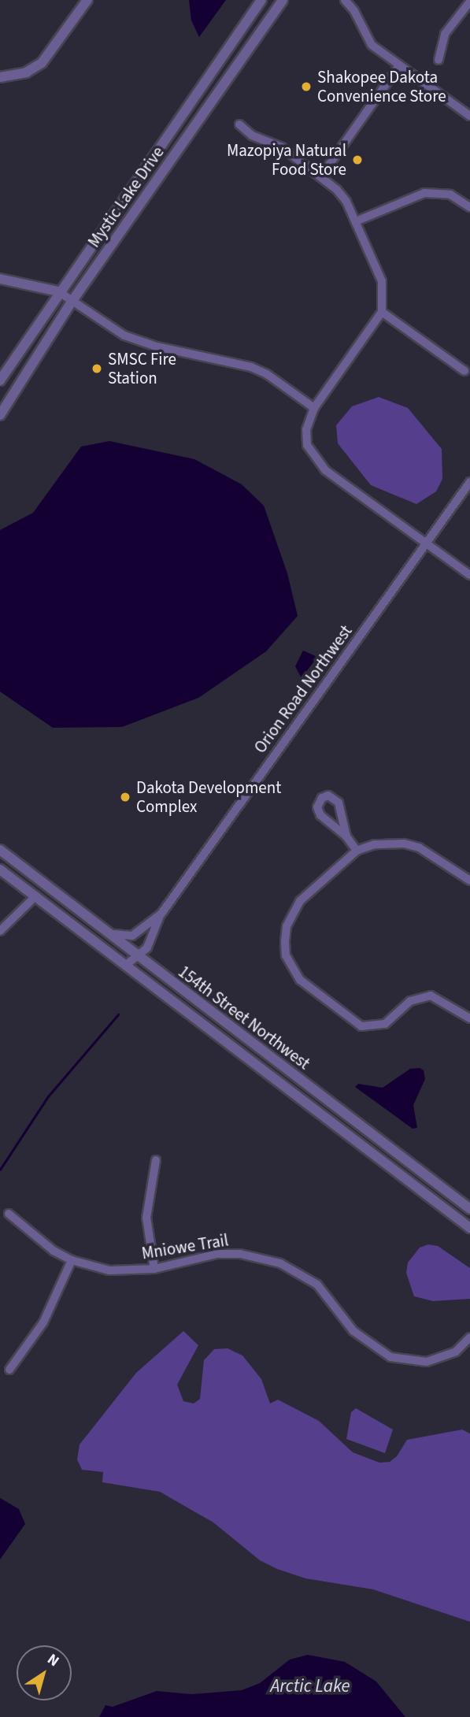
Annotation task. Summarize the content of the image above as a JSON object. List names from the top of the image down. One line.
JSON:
{"streets":{"street":["Mystic Lake Drive","Orion Road Northwest","154th Street Northwest","Mniowe Trail"]},"crossings":[["Orion Road Northwest","154th Street Northwest"]],"water":["Arctic Lake"],"places":["Shakopee Dakota Convenience Store","Mazopiya Natural Food Store","SMSC Fire Station","Dakota Development Complex"],"north":"top right"}
